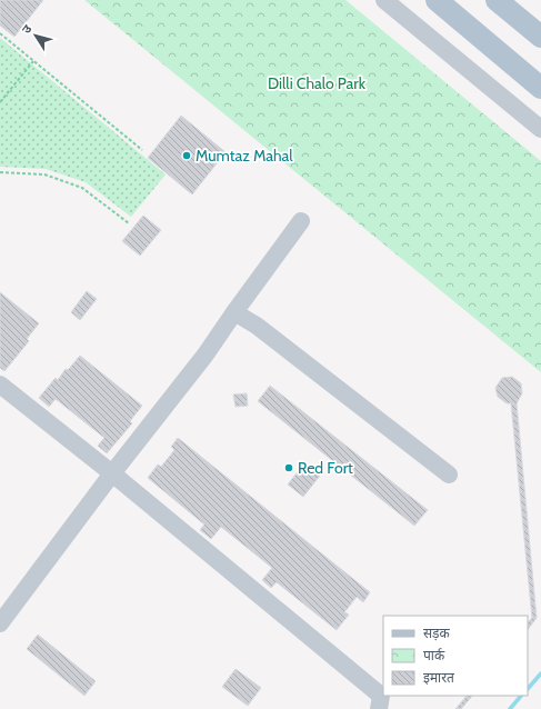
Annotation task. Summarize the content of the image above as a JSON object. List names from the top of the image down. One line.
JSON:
{"parks":["Dilli Chalo Park"],"places":["Mumtaz Mahal","Red Fort"],"legend":["सड़क","पार्क","इमारत"],"north":"top left"}
